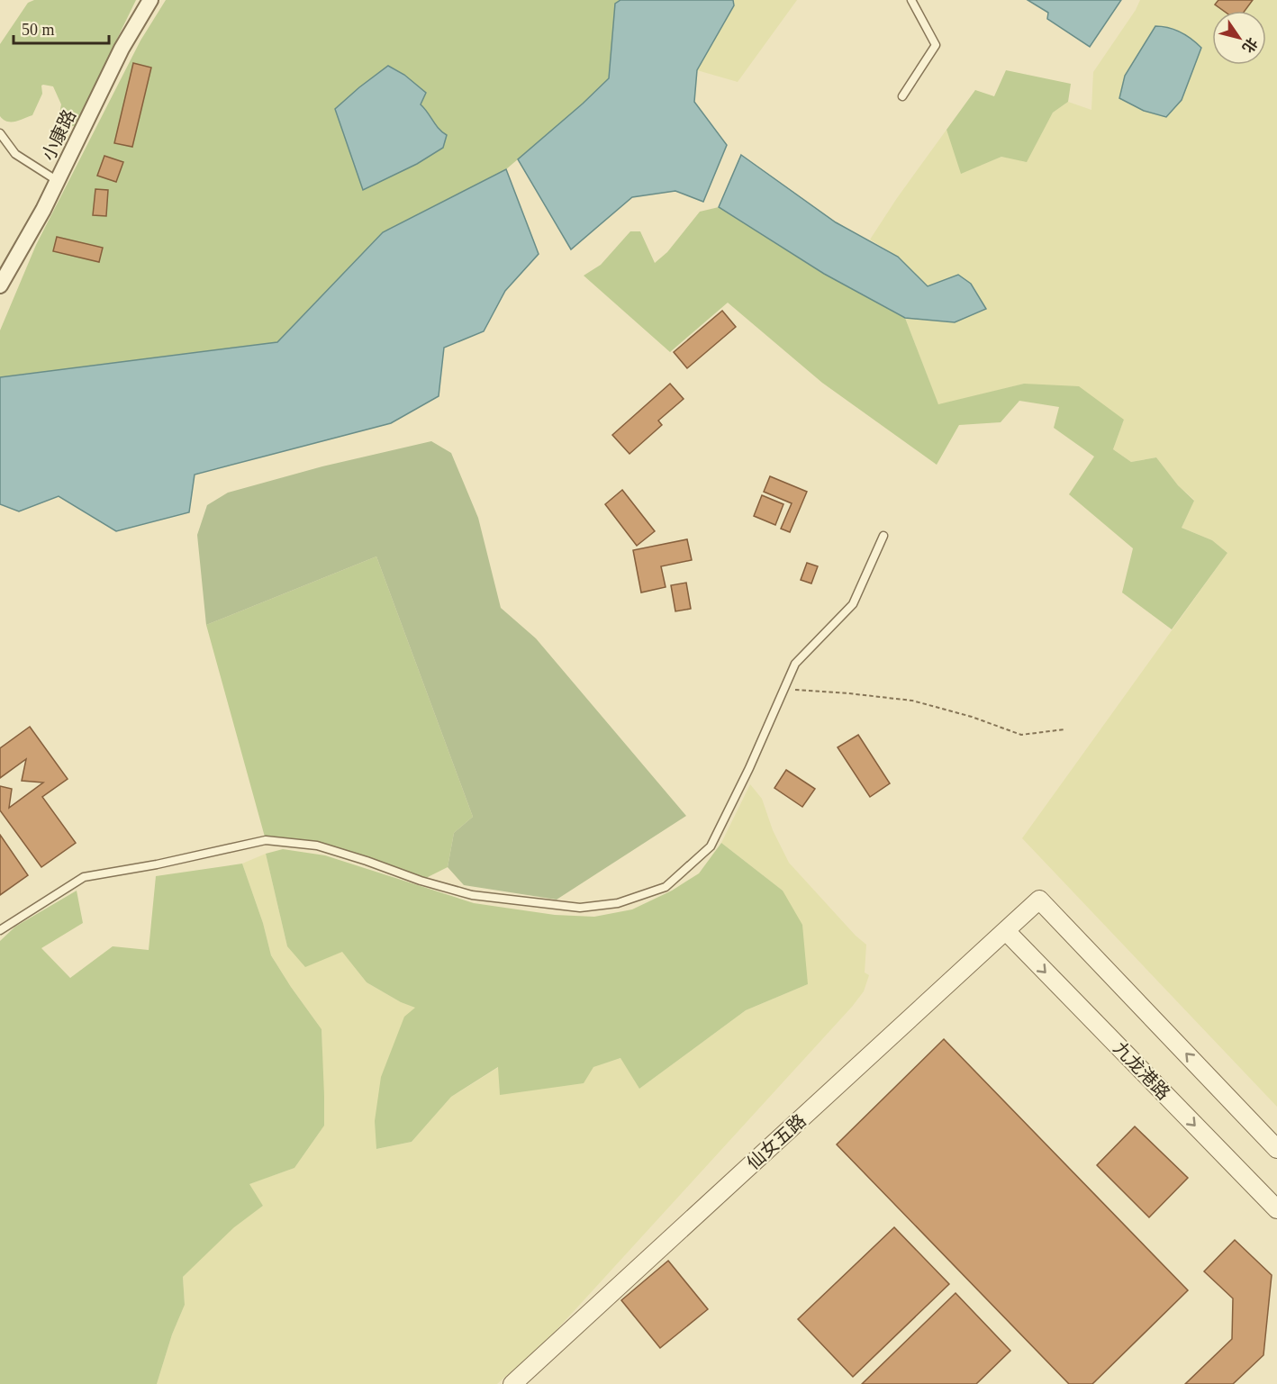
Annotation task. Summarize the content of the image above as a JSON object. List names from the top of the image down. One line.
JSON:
{"streets":{"street":["小康路","九龙港路","仙女五路"]},"crossings":[["九龙港路","仙女五路"]],"one_way":["九龙港路"],"scale_bar":"50 m","north":"bottom right"}
